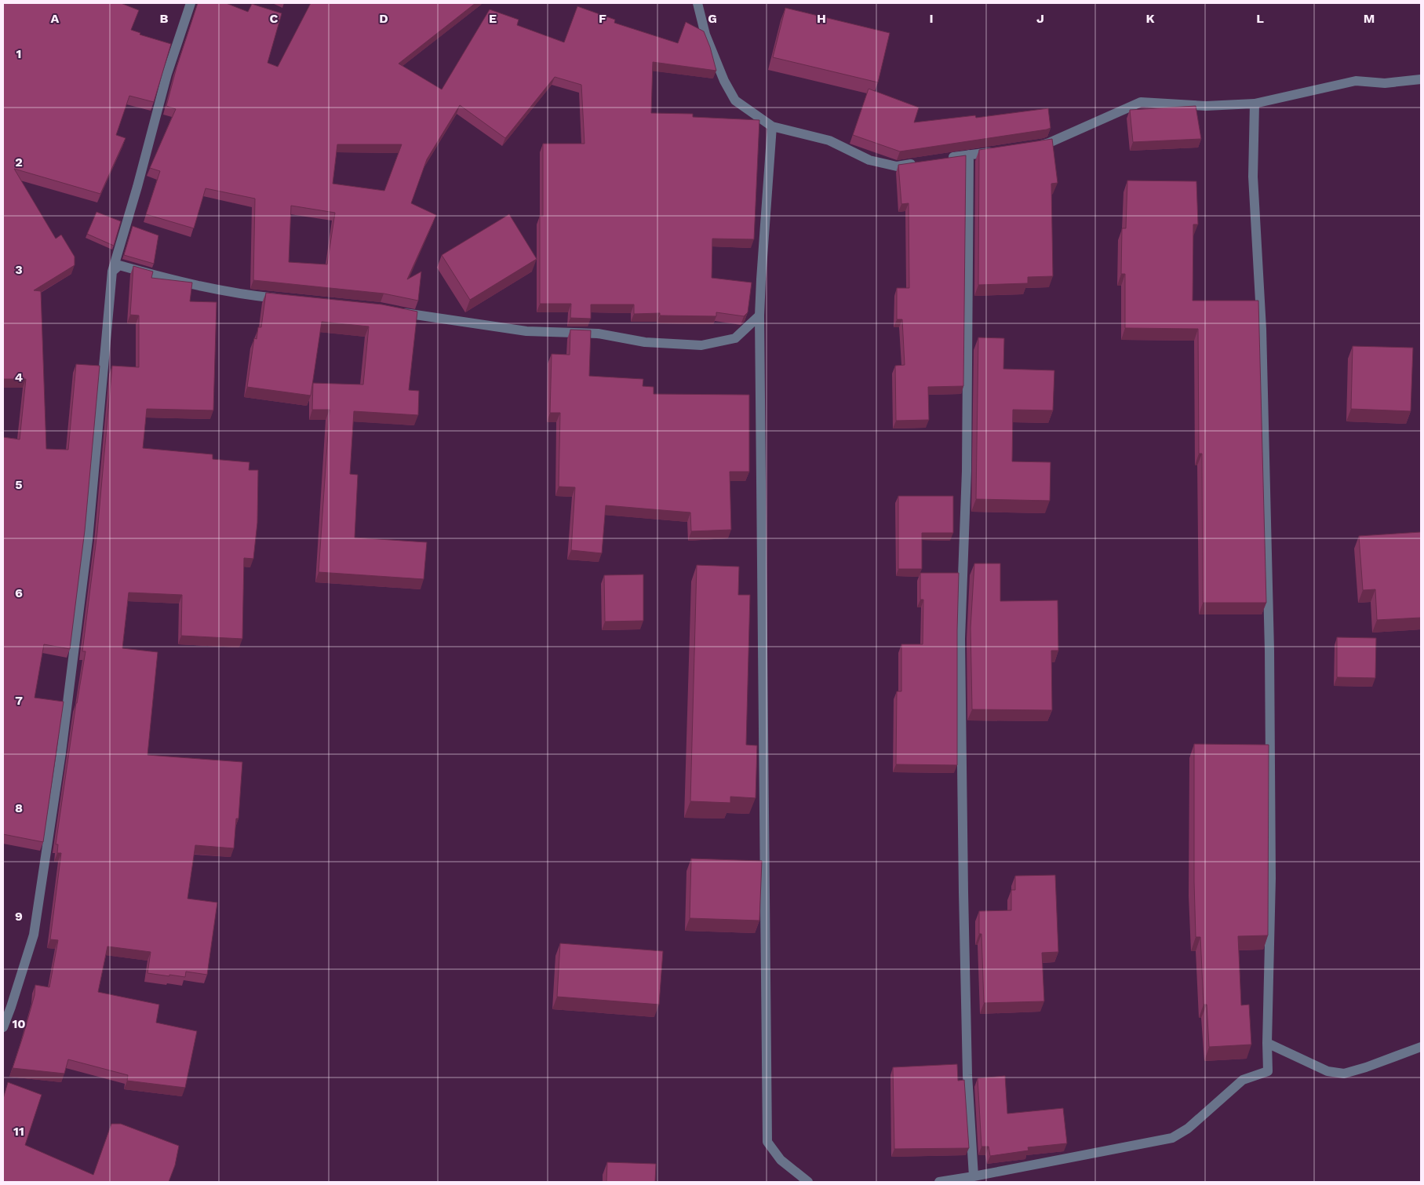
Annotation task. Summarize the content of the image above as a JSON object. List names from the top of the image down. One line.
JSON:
{"grid":{"columns":["A","B","C","D","E","F","G","H","I","J","K","L","M"],"rows":["1","2","3","4","5","6","7","8","9","10","11"]}}
